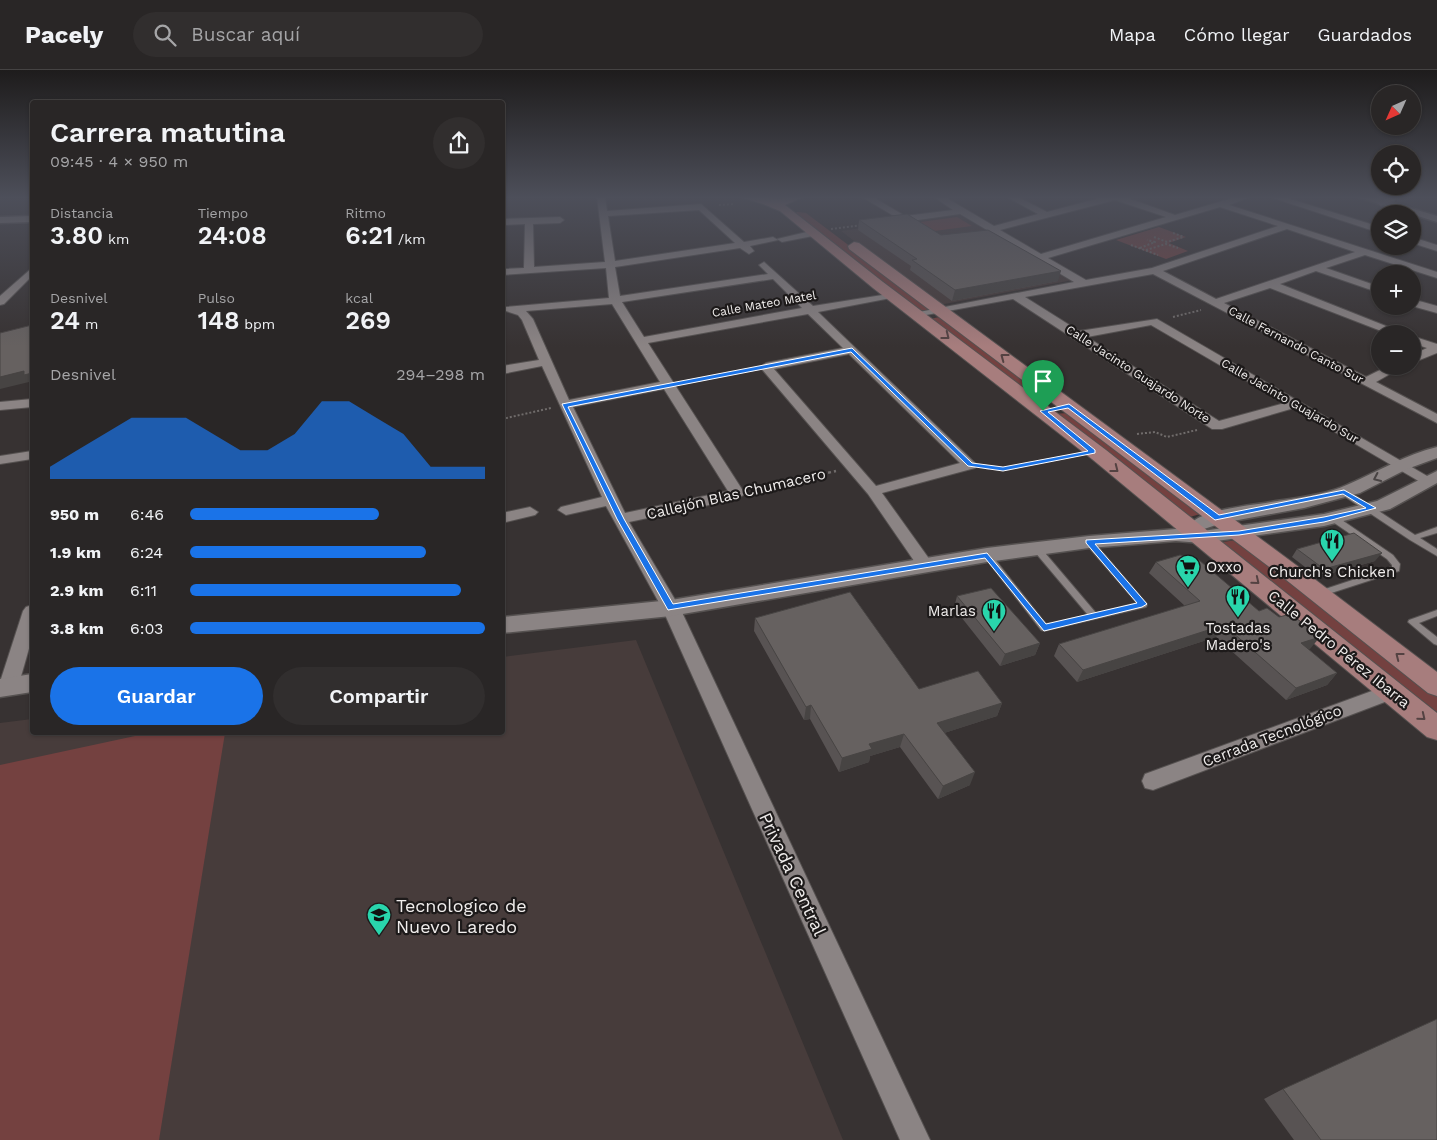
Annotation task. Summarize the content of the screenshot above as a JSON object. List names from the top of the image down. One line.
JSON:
{"streets":{"main road":["Calle Pedro Pérez Ibarra"],"street":["Calle Mateo Matel","Calle Fernando Canto Sur","Calle Jacinto Guajardo Norte","Calle Jacinto Guajardo Sur","Callejón Blas Chumacero","Cerrada Tecnológico","Privada Central"]},"crossings":[["Calle Mateo Matel","Calle Pedro Pérez Ibarra"],["Calle Jacinto Guajardo Norte","Calle Jacinto Guajardo Sur"],["Callejón Blas Chumacero","Privada Central"],["Calle Pedro Pérez Ibarra","Cerrada Tecnológico"]],"places":{"restaurant":["Church's Chicken","Tostadas Madero's","Marlas"],"supermarket":["Oxxo"],"school or university":["Tecnologico de Nuevo Laredo"]},"north":"bottom left","page":{"header":"Pacely","search":"Buscar aquí","nav":["Mapa","Cómo llegar","Guardados"],"map_buttons":["+","−"],"heading":["Carrera matutina","09:45 · 4 × 950 m"],"stats":[["Distancia","3.80 km"],["Tiempo","24:08"],["Ritmo","6:21 /km"],["Desnivel","24 m"],["Pulso","148 bpm"],["kcal","269"]],"chart":["Desnivel","294–298 m"],"list":[{"name":"950 m","note":"6:46"},{"name":"1.9 km","note":"6:24"},{"name":"2.9 km","note":"6:11"},{"name":"3.8 km","note":"6:03"}],"buttons":["Guardar","Compartir"]}}
